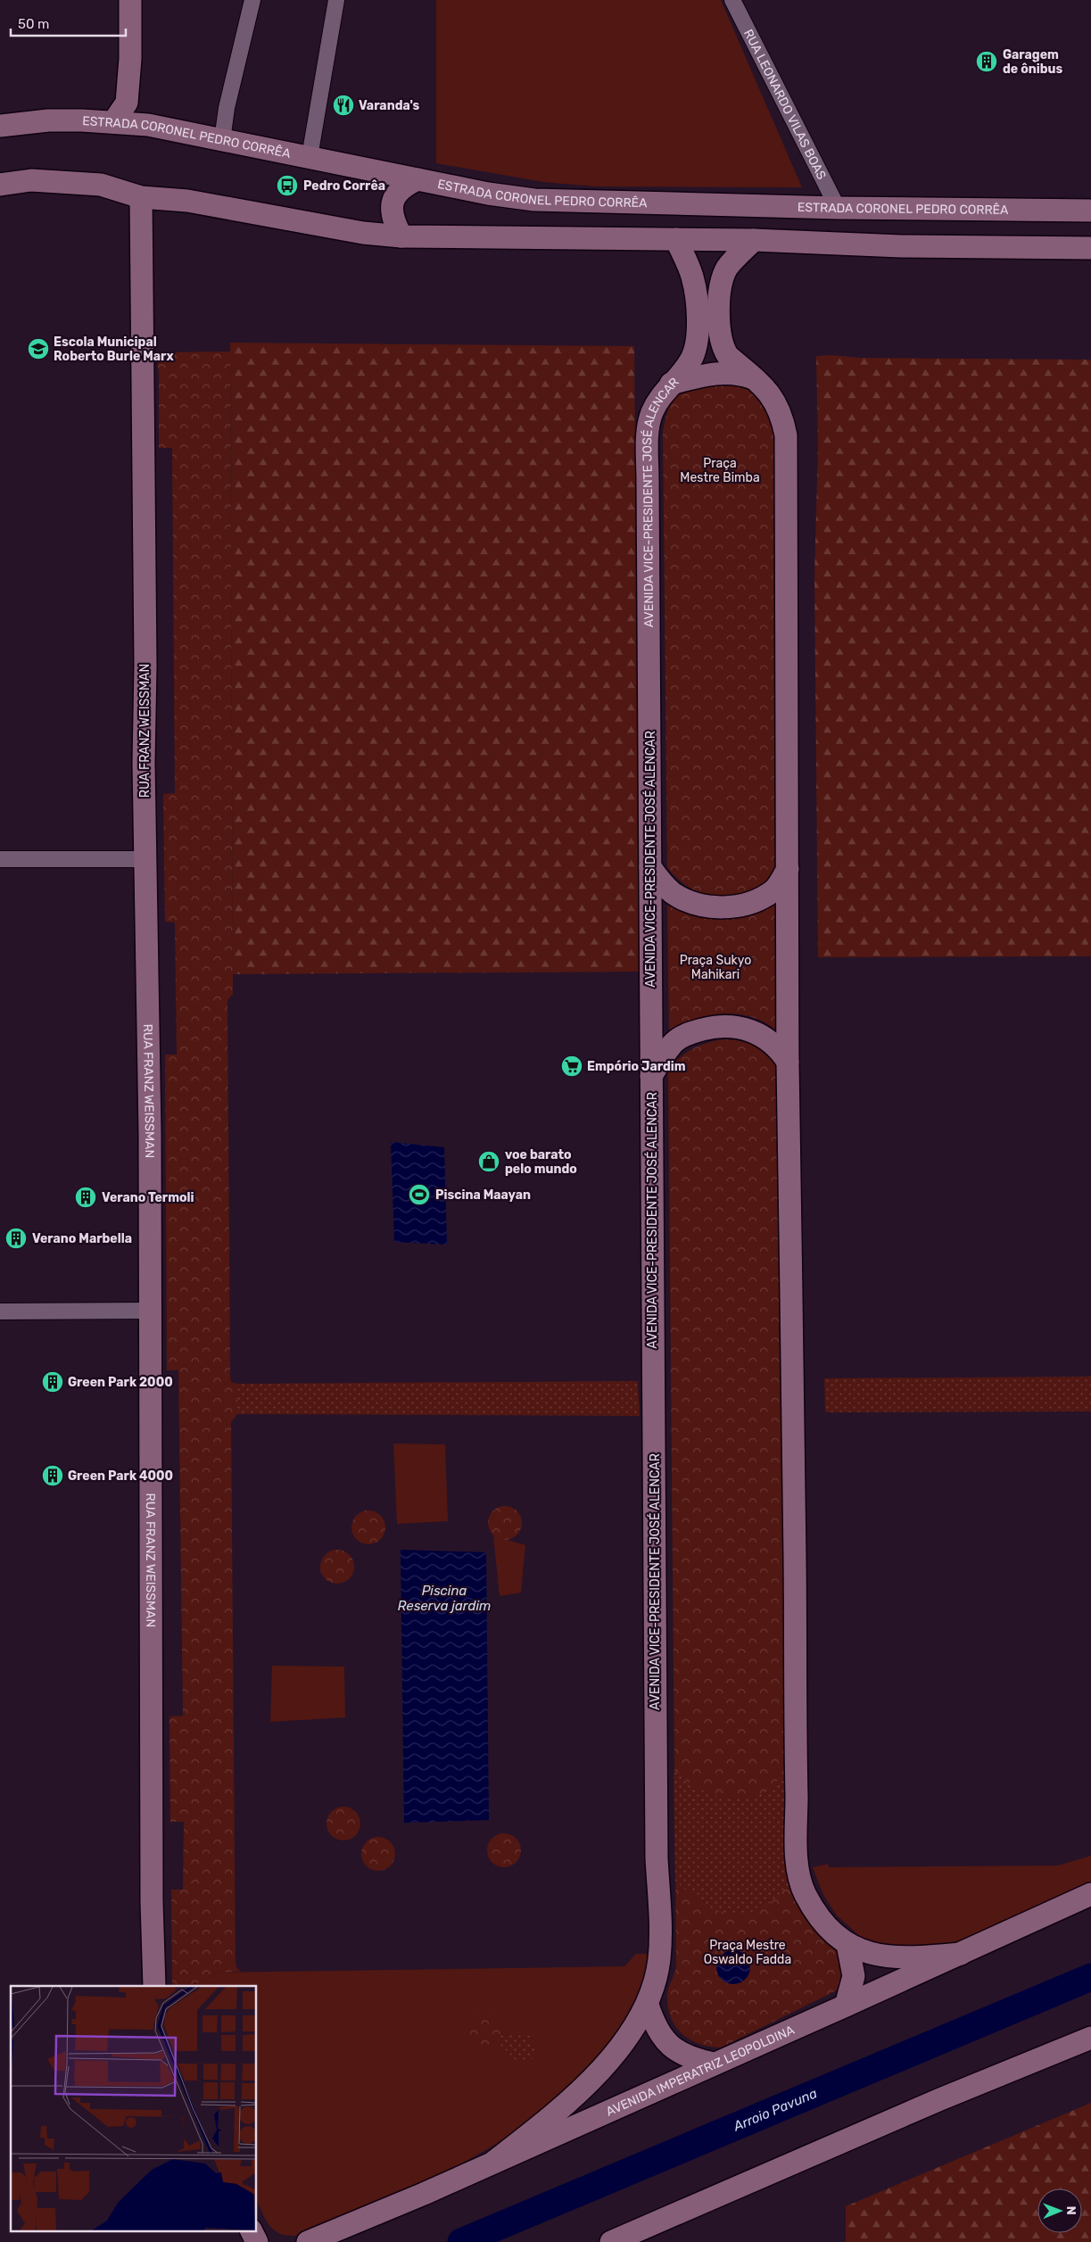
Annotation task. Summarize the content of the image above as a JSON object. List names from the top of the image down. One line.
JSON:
{"streets":{"street":["RUA LEONARDO VILAS BOAS","ESTRADA CORONEL PEDRO CORRÊA","AVENIDA VICE-PRESIDENTE JOSÉ ALENCAR","RUA FRANZ WEISSMAN","AVENIDA IMPERATRIZ LEOPOLDINA"]},"crossings":[["RUA LEONARDO VILAS BOAS","ESTRADA CORONEL PEDRO CORRÊA"],["AVENIDA VICE-PRESIDENTE JOSÉ ALENCAR","AVENIDA IMPERATRIZ LEOPOLDINA"]],"water":["Piscina Reserva jardim","Arroio Pavuna"],"parks":["Praça Mestre Bimba","Praça Sukyo Mahikari","Praça Mestre Oswaldo Fadda"],"places":{"building":["Garagem de ônibus","Verano Termoli","Verano Marbella","Green Park 2000","Green Park 4000"],"restaurant":["Varanda's"],"bus stop":["Pedro Corrêa"],"school or university":["Escola Municipal Roberto Burle Marx"],"supermarket":["Empório Jardim"],"shop":["voe barato pelo mundo"],"sports":["Piscina Maayan"]},"scale_bar":"50 m","north":"right"}
